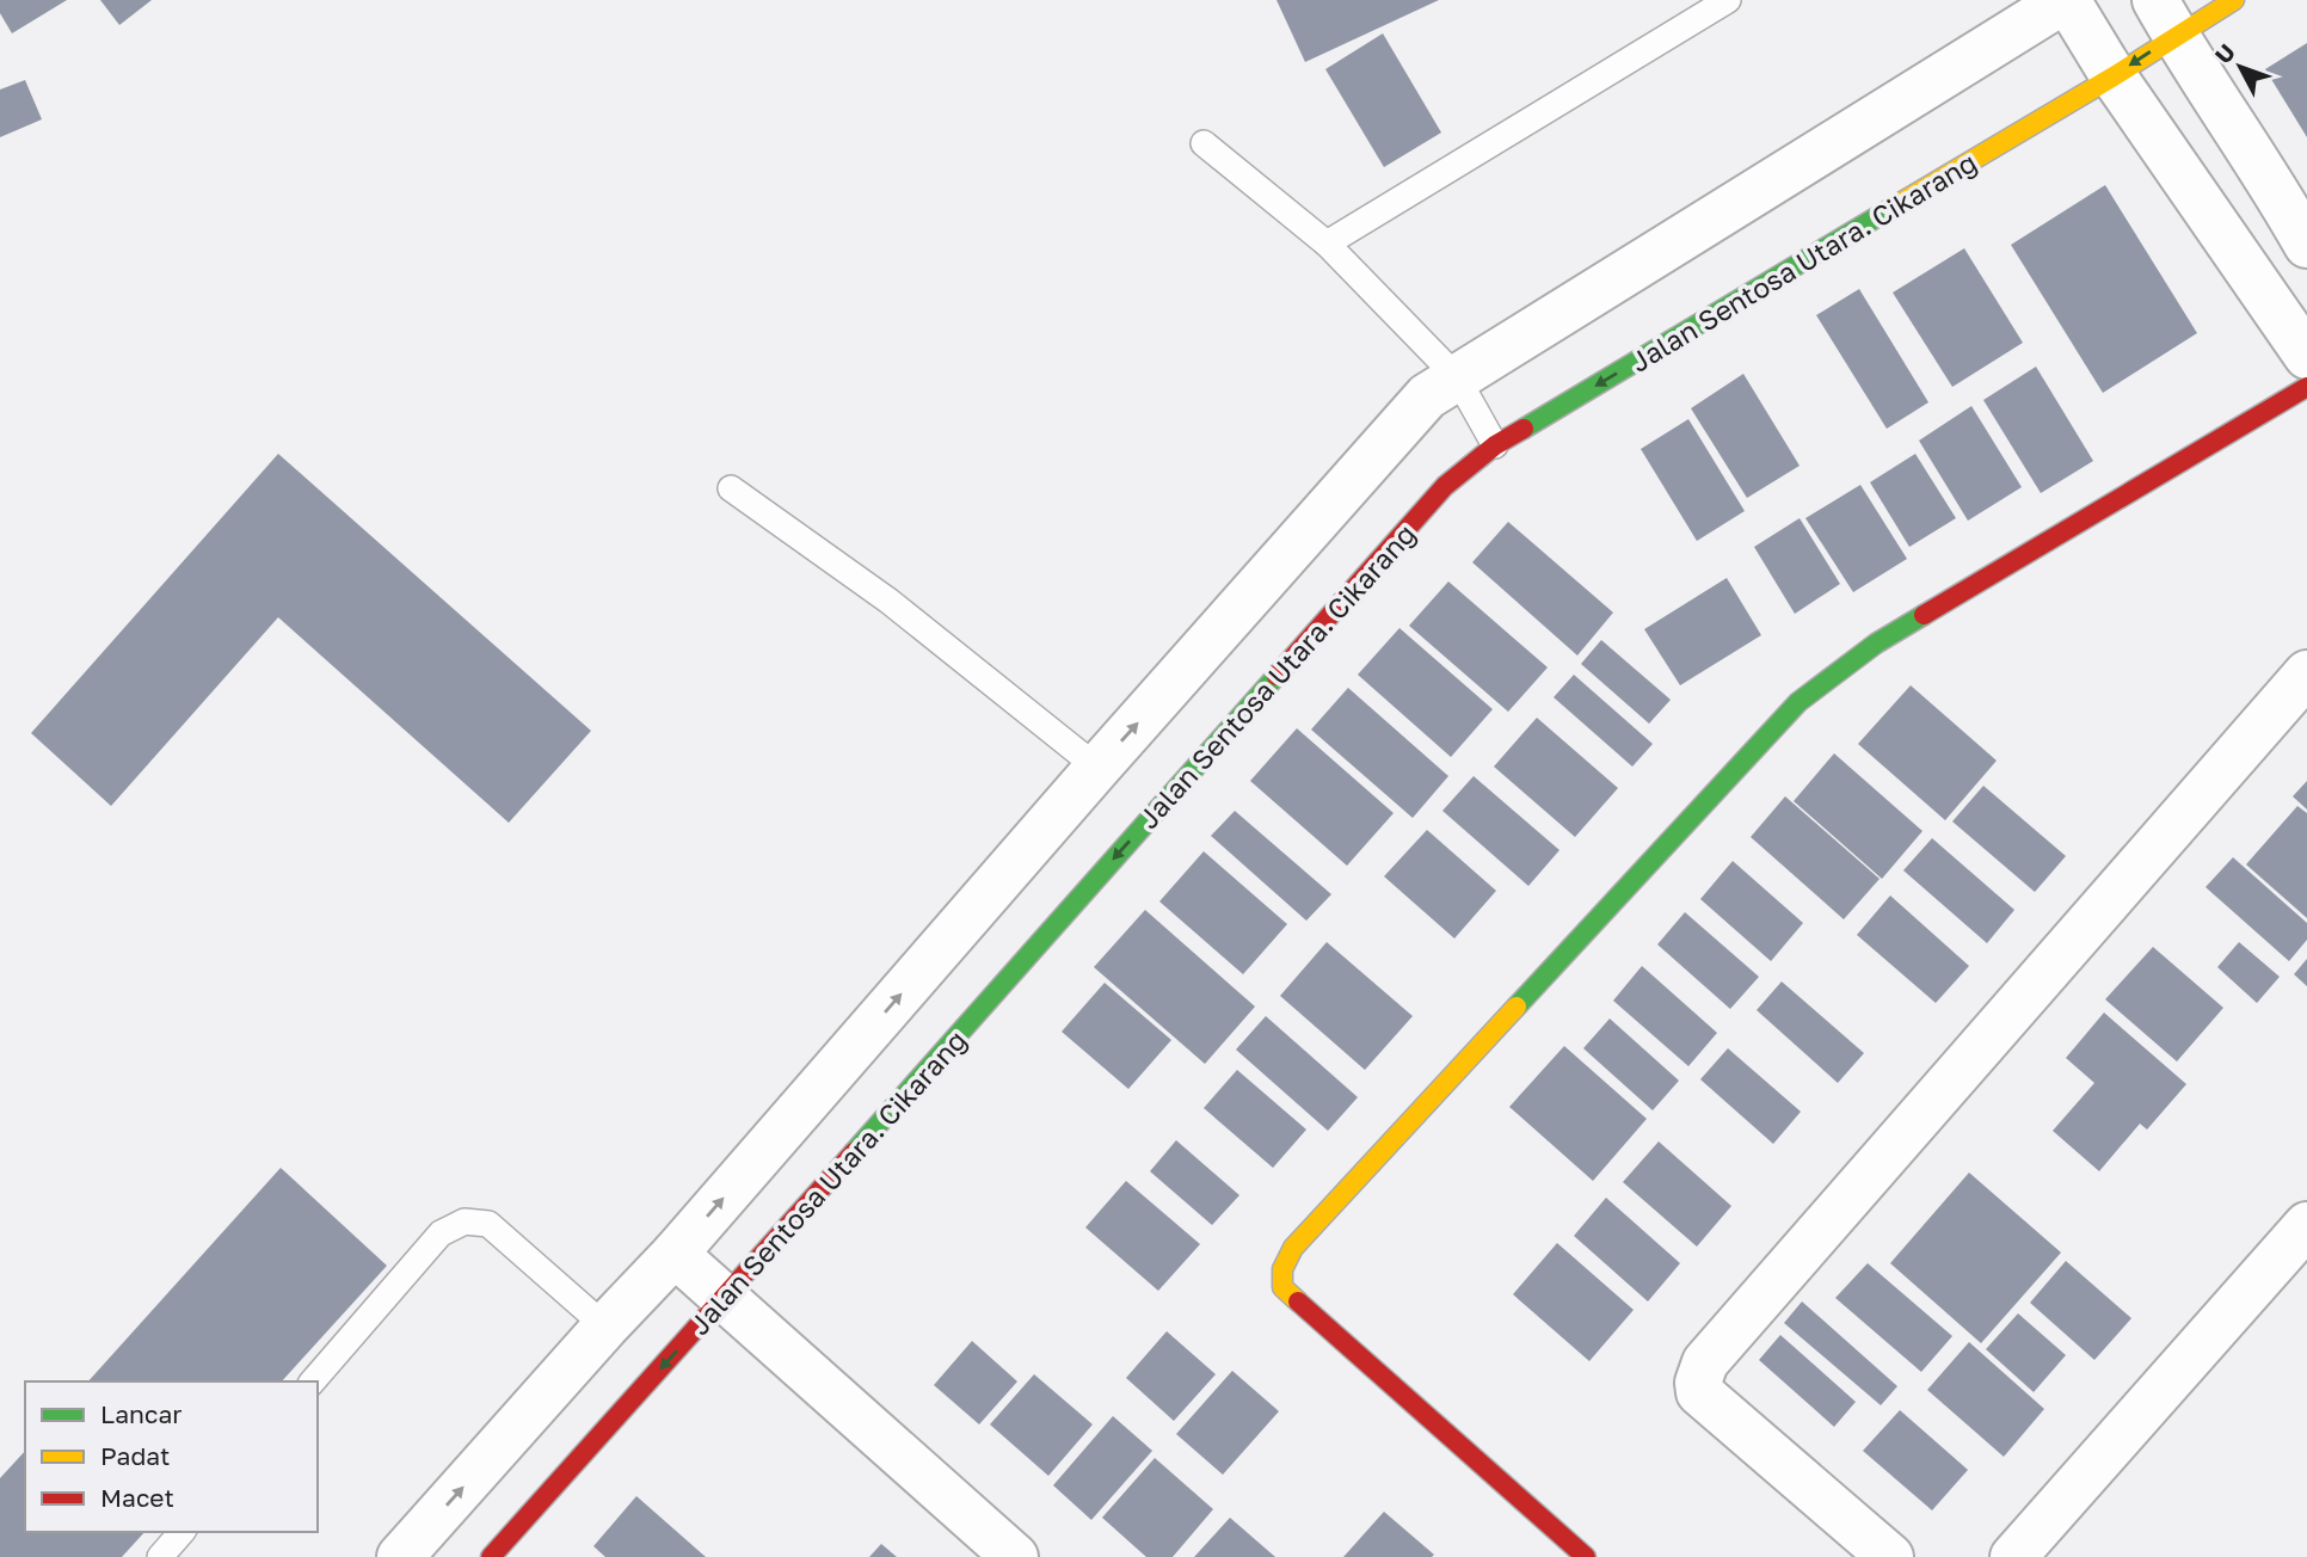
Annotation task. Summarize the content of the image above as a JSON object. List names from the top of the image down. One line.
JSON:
{"streets":{"street":["Jalan Sentosa Utara. Cikarang"]},"legend":["Lancar","Padat","Macet"],"north":"top left"}
